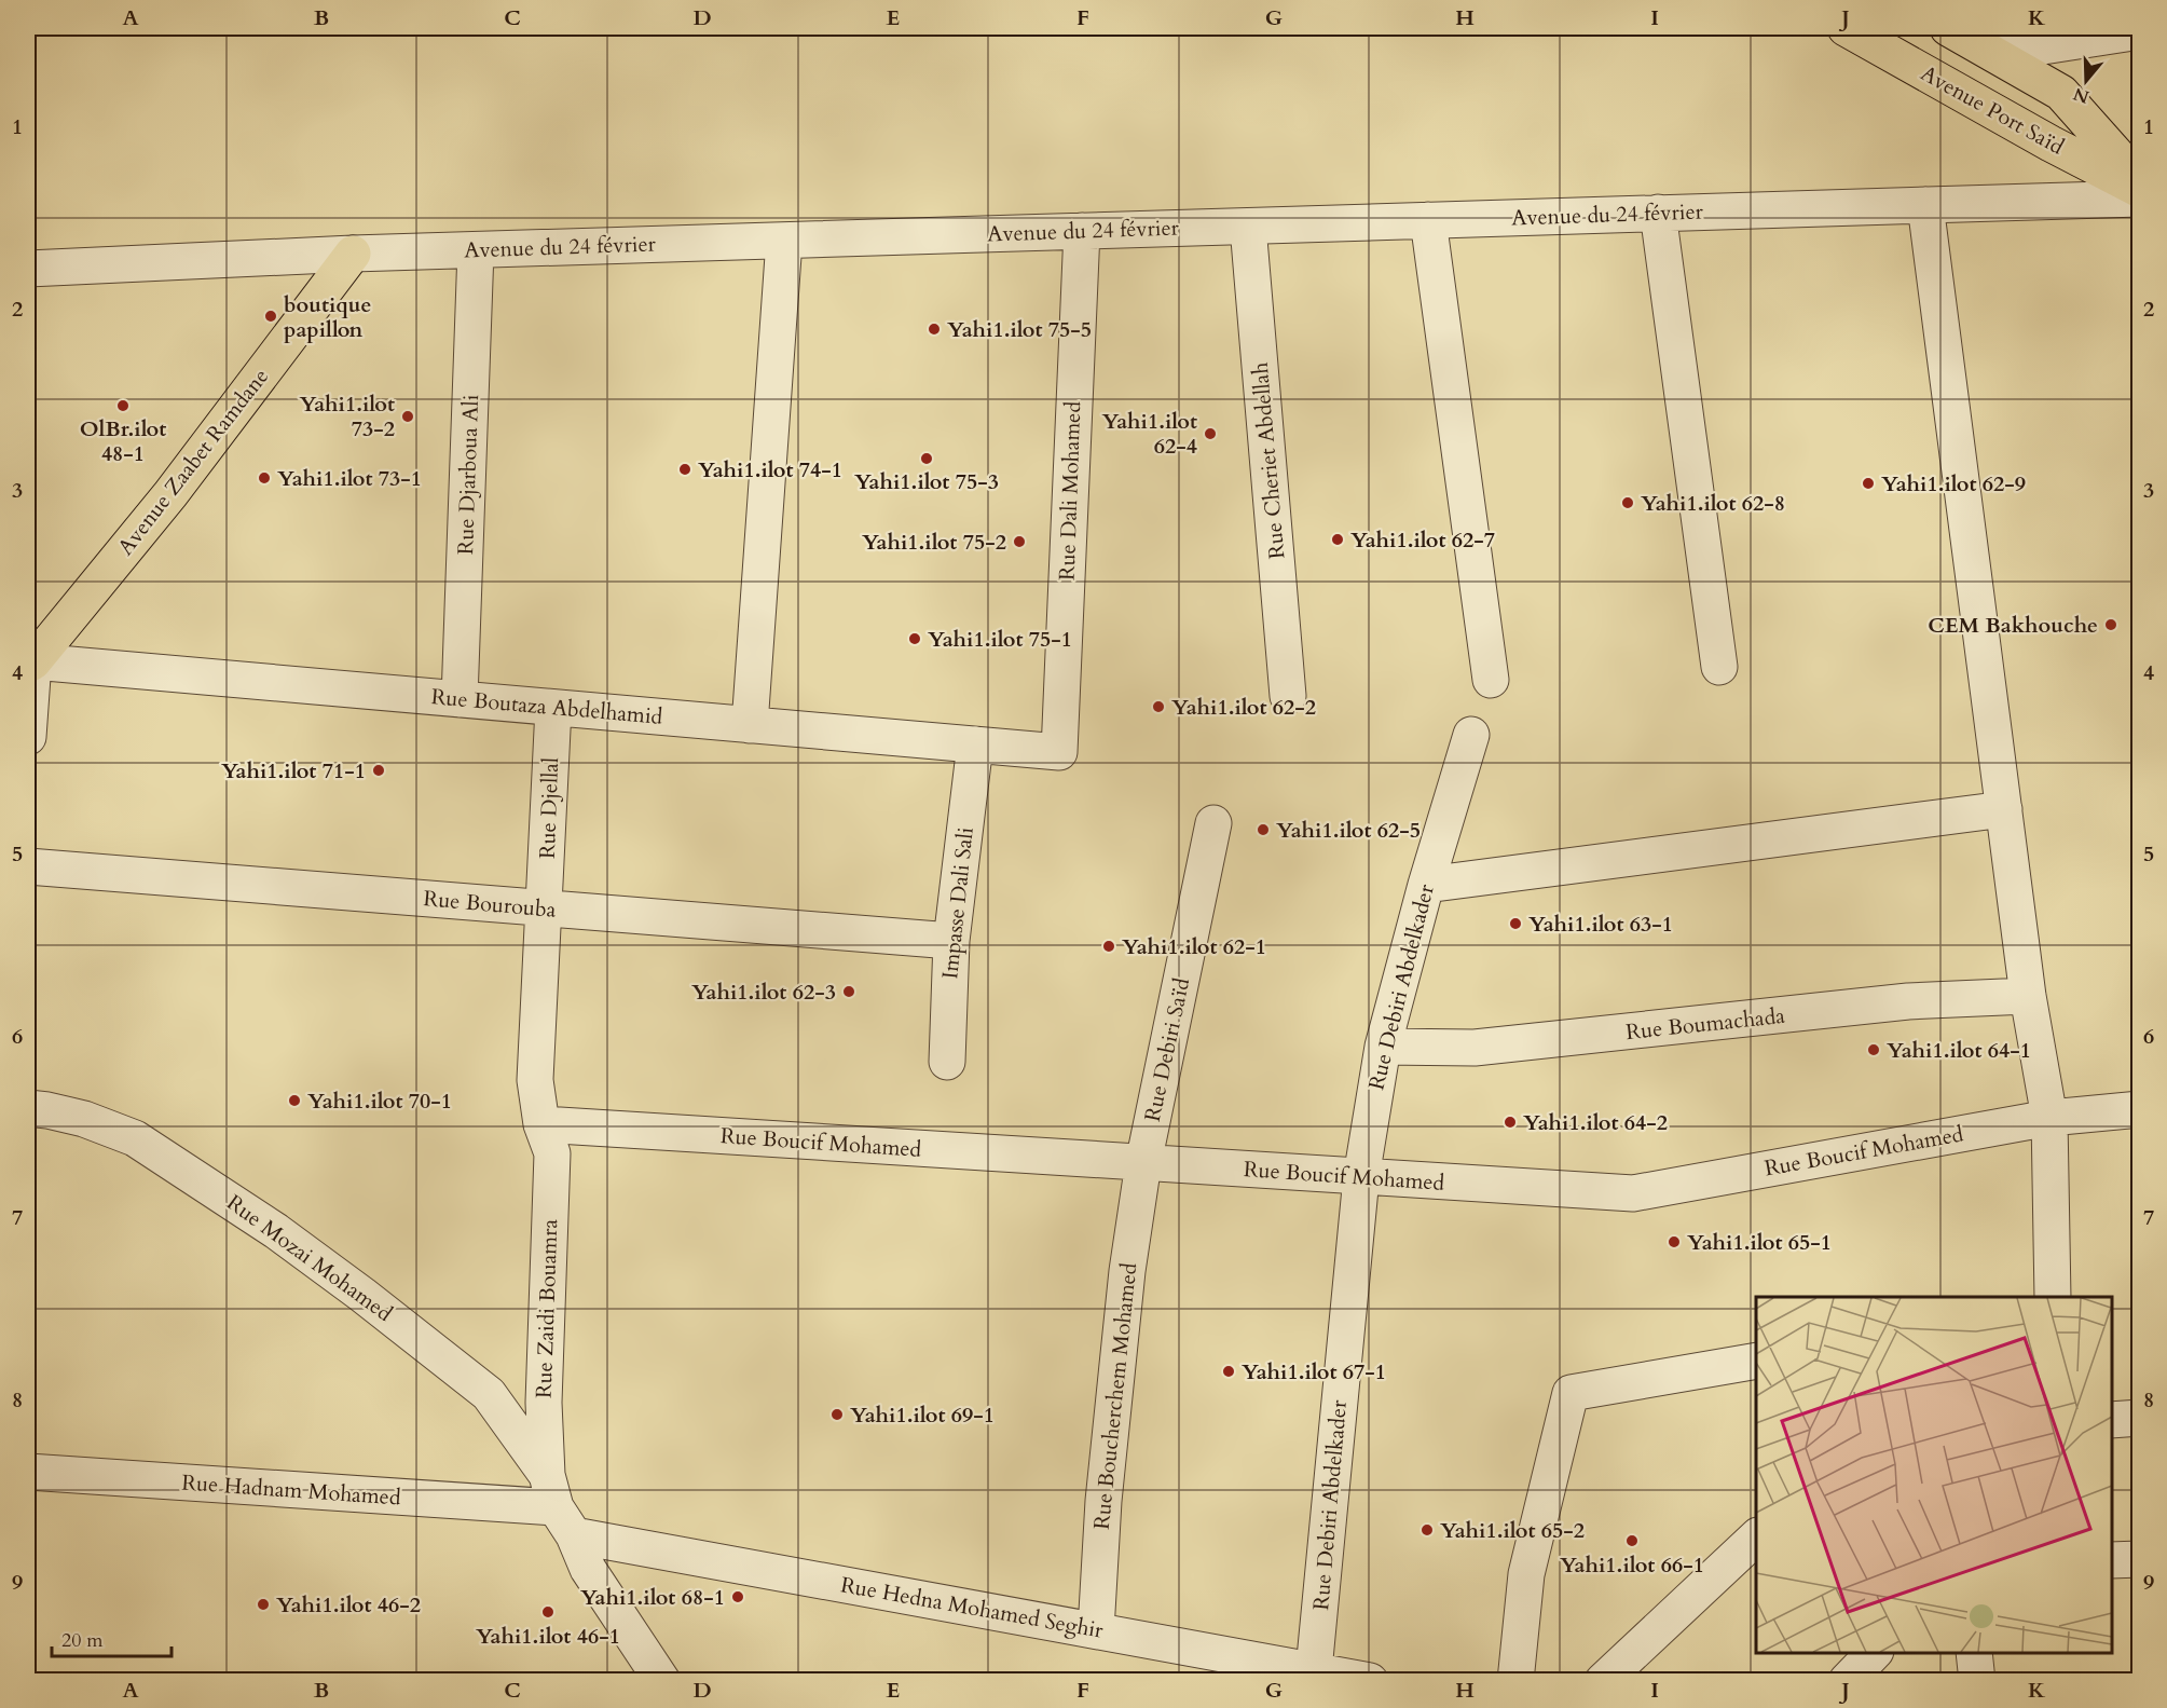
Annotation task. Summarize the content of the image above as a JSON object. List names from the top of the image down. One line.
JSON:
{"streets":{"main road":["Avenue Port Saïd","Avenue Zaabet Ramdane"],"street":["Avenue du 24 février","Rue Cheriet Abdellah","Rue Djarboua Ali","Rue Dali Mohamed","Rue Boutaza Abdelhamid","Rue Djellal","Impasse Dali Sali","Rue Bourouba","Rue Debiri Abdelkader","Rue Boumachada","Rue Debiri Saïd","Rue Boucif Mohamed","Rue Mozai Mohamed","Rue Zaidi Bouamra","Rue Boucherchem Mohamed","Rue Hadnam Mohamed","Rue Hedna Mohamed Seghir"]},"crossings":[["Avenue du 24 février","Rue Cheriet Abdellah"],["Avenue du 24 février","Avenue Zaabet Ramdane"],["Avenue du 24 février","Rue Djarboua Ali"],["Avenue du 24 février","Rue Dali Mohamed"],["Avenue Zaabet Ramdane","Rue Boutaza Abdelhamid"],["Rue Djarboua Ali","Rue Boutaza Abdelhamid"],["Rue Dali Mohamed","Rue Boutaza Abdelhamid"],["Rue Boutaza Abdelhamid","Rue Djellal"],["Rue Boutaza Abdelhamid","Impasse Dali Sali"],["Rue Djellal","Rue Bourouba"],["Rue Djellal","Rue Zaidi Bouamra"],["Impasse Dali Sali","Rue Bourouba"],["Rue Bourouba","Rue Zaidi Bouamra"],["Rue Debiri Abdelkader","Rue Boumachada"],["Rue Debiri Abdelkader","Rue Boucif Mohamed"],["Rue Debiri Abdelkader","Rue Hedna Mohamed Seghir"],["Rue Debiri Saïd","Rue Boucif Mohamed"],["Rue Debiri Saïd","Rue Boucherchem Mohamed"],["Rue Boucif Mohamed","Rue Zaidi Bouamra"],["Rue Boucif Mohamed","Rue Boucherchem Mohamed"],["Rue Mozai Mohamed","Rue Zaidi Bouamra"],["Rue Mozai Mohamed","Rue Hadnam Mohamed"],["Rue Mozai Mohamed","Rue Hedna Mohamed Seghir"],["Rue Zaidi Bouamra","Rue Hadnam Mohamed"],["Rue Zaidi Bouamra","Rue Hedna Mohamed Seghir"],["Rue Boucherchem Mohamed","Rue Hedna Mohamed Seghir"],["Rue Hadnam Mohamed","Rue Hedna Mohamed Seghir"]],"places":["boutique papillon","Yahi1.ilot 75-5","OlBr.ilot 48-1","Yahi1.ilot 73-2","Yahi1.ilot 62-4","Yahi1.ilot 75-3","Yahi1.ilot 74-1","Yahi1.ilot 73-1","Yahi1.ilot 62-9","Yahi1.ilot 62-8","Yahi1.ilot 62-7","Yahi1.ilot 75-2","CEM Bakhouche","Yahi1.ilot 75-1","Yahi1.ilot 62-2","Yahi1.ilot 71-1","Yahi1.ilot 62-5","Yahi1.ilot 63-1","Yahi1.ilot 62-1","Yahi1.ilot 62-3","Yahi1.ilot 64-1","Yahi1.ilot 70-1","Yahi1.ilot 64-2","Yahi1.ilot 65-1","Yahi1.ilot 67-1","Yahi1.ilot 69-1","Yahi1.ilot 65-2","Yahi1.ilot 66-1","Yahi1.ilot 68-1","Yahi1.ilot 46-2","Yahi1.ilot 46-1"],"scale_bar":"20 m","north":"bottom","grid":{"columns":["A","B","C","D","E","F","G","H","I","J","K"],"rows":["1","2","3","4","5","6","7","8","9"]}}
